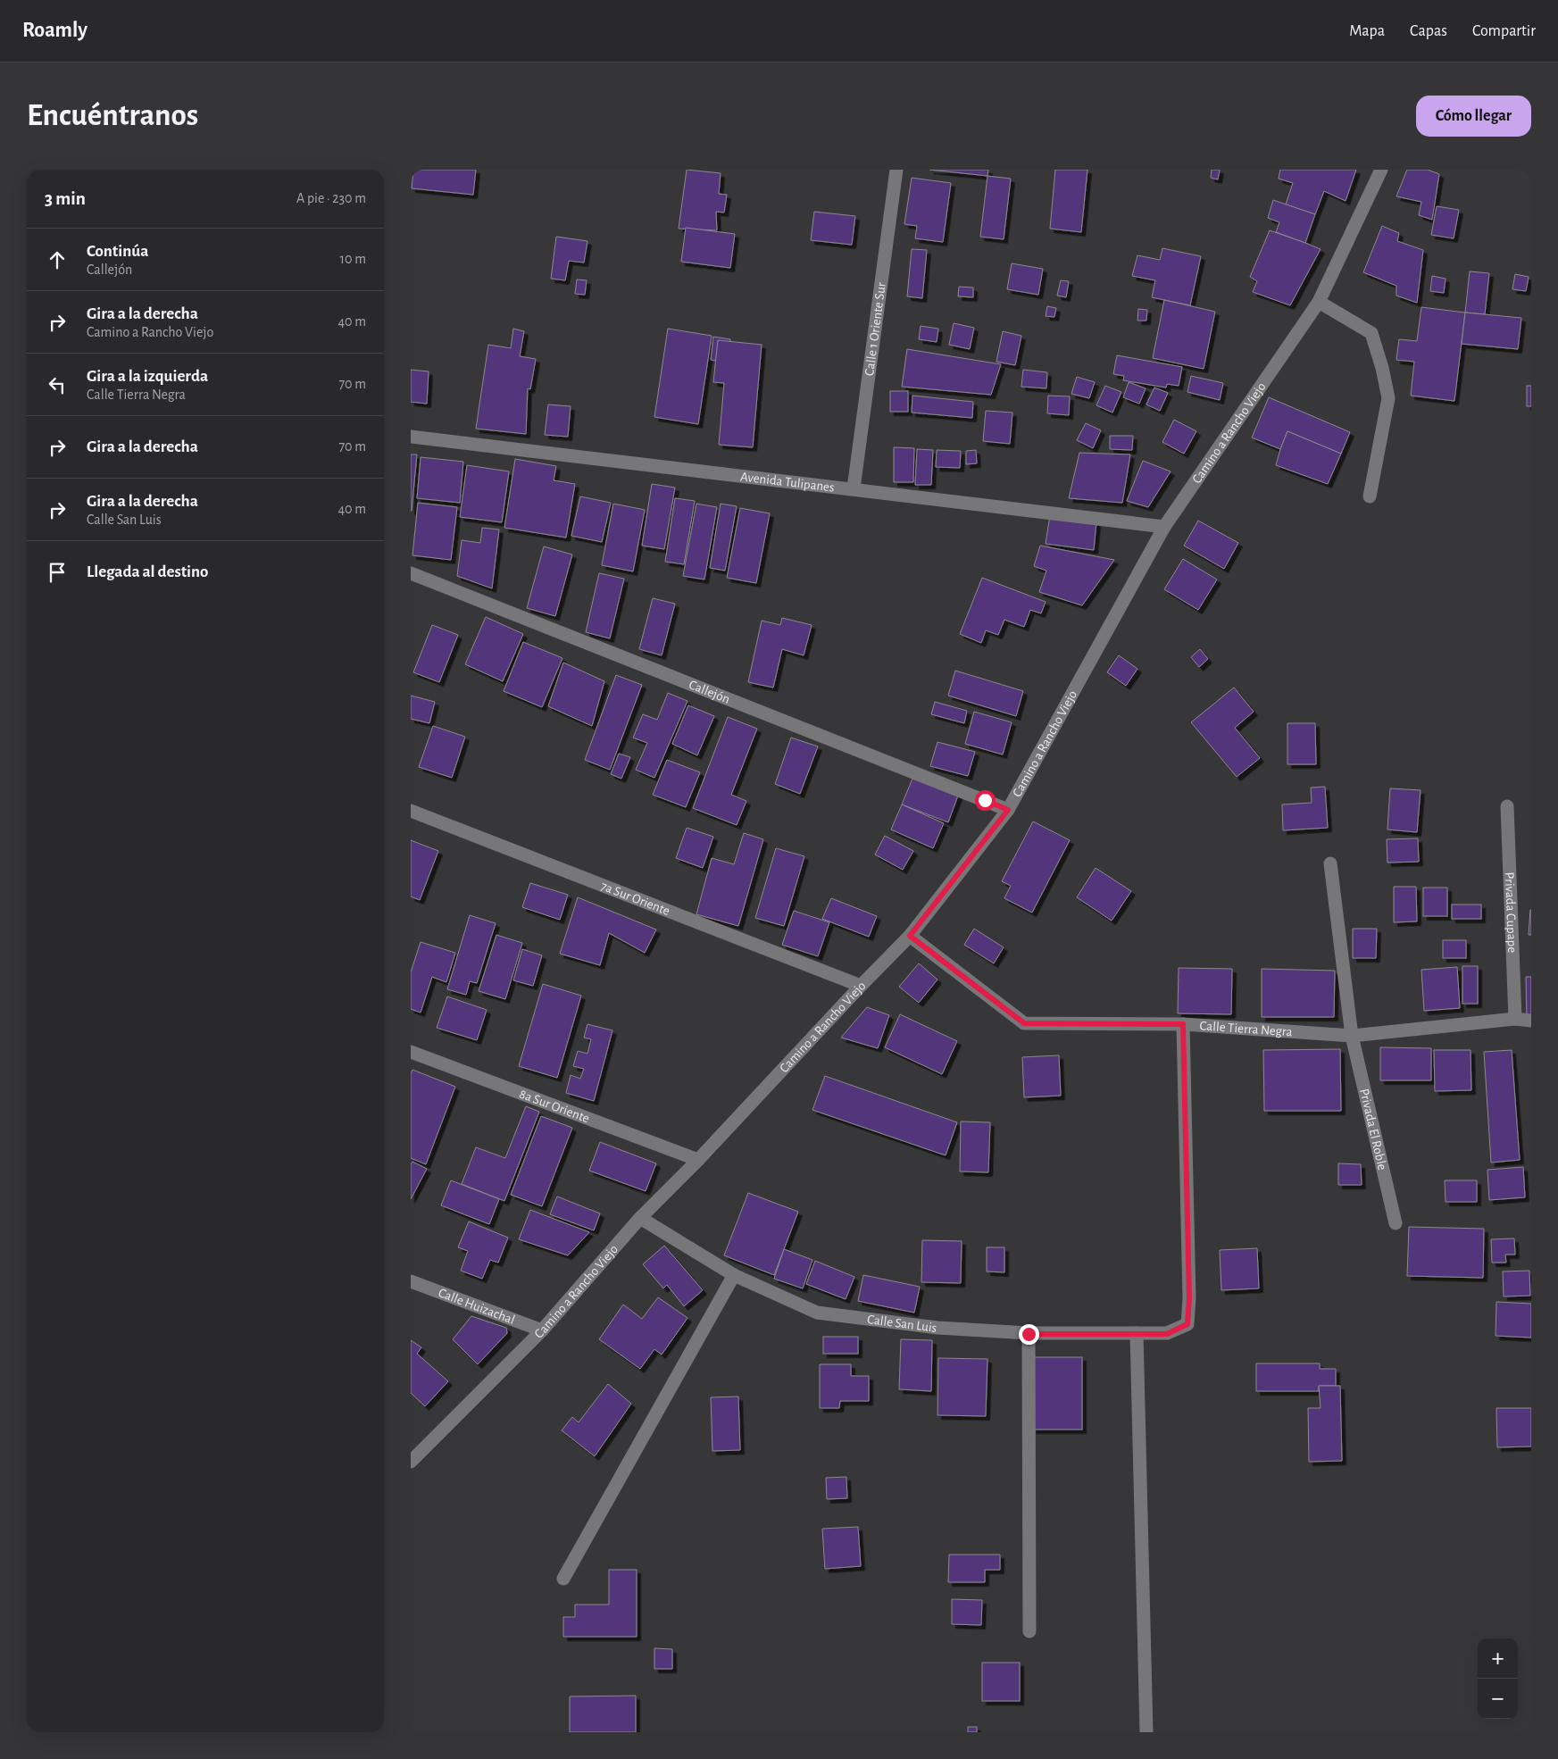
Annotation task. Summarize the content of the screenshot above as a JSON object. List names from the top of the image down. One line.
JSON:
{"streets":{"street":["Calle 1 Oriente Sur","Camino a Rancho Viejo","Avenida Tulipanes","Callejón","7a Sur Oriente","Privada Cupape","Calle Tierra Negra","8a Sur Oriente","Privada El Roble","Calle Huizachal","Calle San Luis"]},"crossings":[["Calle 1 Oriente Sur","Avenida Tulipanes"],["Camino a Rancho Viejo","Avenida Tulipanes"],["Camino a Rancho Viejo","Callejón"],["Camino a Rancho Viejo","7a Sur Oriente"],["Camino a Rancho Viejo","Calle Tierra Negra"],["Camino a Rancho Viejo","8a Sur Oriente"],["Camino a Rancho Viejo","Calle Huizachal"],["Camino a Rancho Viejo","Calle San Luis"],["Privada Cupape","Calle Tierra Negra"],["Calle Tierra Negra","Privada El Roble"],["Calle Tierra Negra","Calle San Luis"]],"page":{"header":"Roamly","nav":["Mapa","Capas","Compartir"],"buttons":"Cómo llegar","title":"Encuéntranos","heading":["3 min","A pie · 230 m"],"list":[["Continúa","Callejón","10 m"],["Gira a la derecha","Camino a Rancho Viejo","40 m"],["Gira a la izquierda","Calle Tierra Negra","70 m"],["Gira a la derecha","70 m"],["Gira a la derecha","Calle San Luis","40 m"],"Llegada al destino"],"map_buttons":["+","−"]}}
